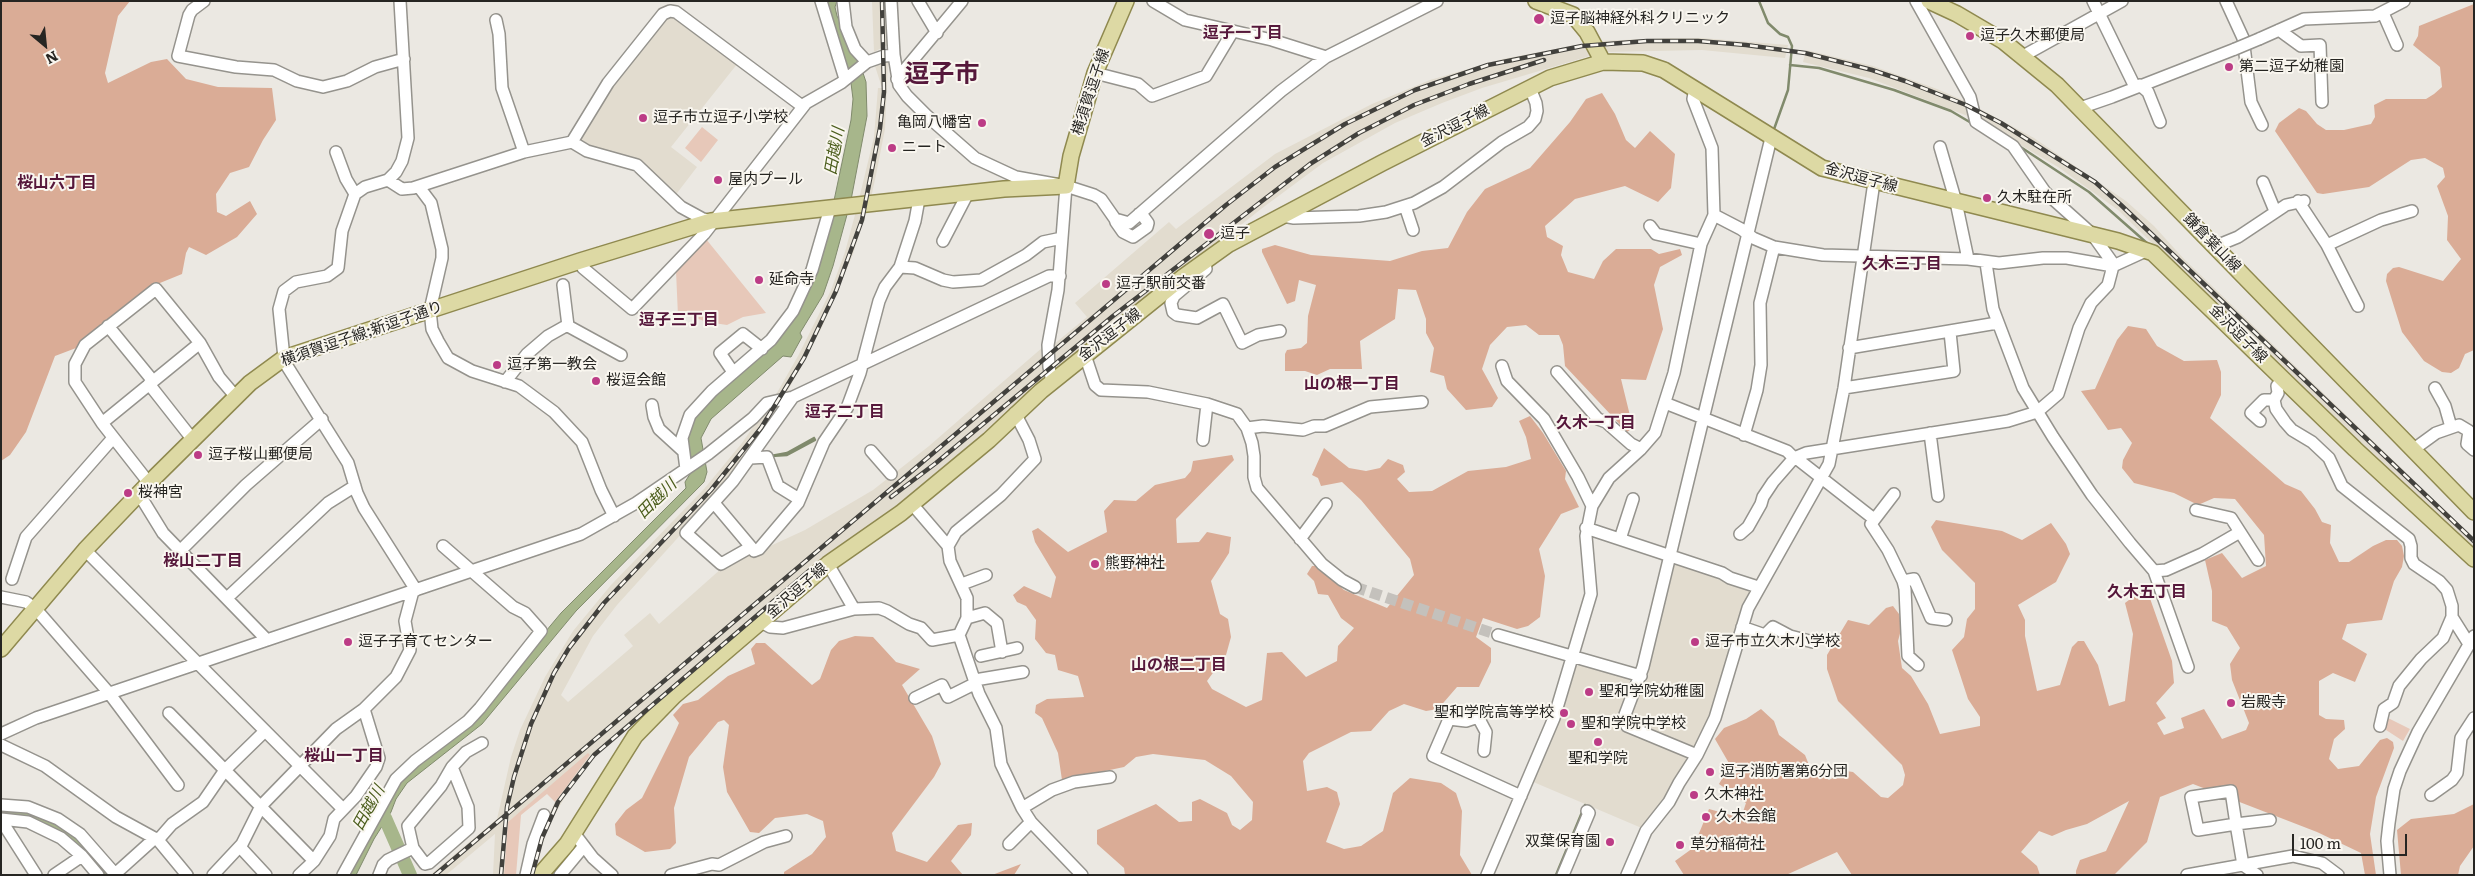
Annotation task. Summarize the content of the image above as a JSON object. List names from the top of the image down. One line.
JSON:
{"streets":{"main road":["横須賀逗子線","金沢逗子線","鎌倉葉山線","横須賀逗子線;新逗子通り"]},"districts":["逗子一丁目","逗子市","桜山六丁目","久木三丁目","逗子三丁目","山の根一丁目","逗子二丁目","久木一丁目","桜山二丁目","久木五丁目","山の根二丁目","桜山一丁目"],"water":["田越川"],"places":["逗子脳神経外科クリニック","逗子久木郵便局","第二逗子幼稚園","逗子市立逗子小学校","亀岡八幡宮","ニート","屋内プール","久木駐在所","逗子","延命寺","逗子駅前交番","逗子第一教会","桜逗会館","逗子桜山郵便局","桜神宮","熊野神社","逗子子育てセンター","逗子市立久木小学校","聖和学院幼稚園","岩殿寺","聖和学院高等学校","聖和学院中学校","聖和学院","逗子消防署第6分団","久木神社","久木会館","双葉保育園","草分稲荷社"],"scale_bar":"100 m","north":"bottom right"}
